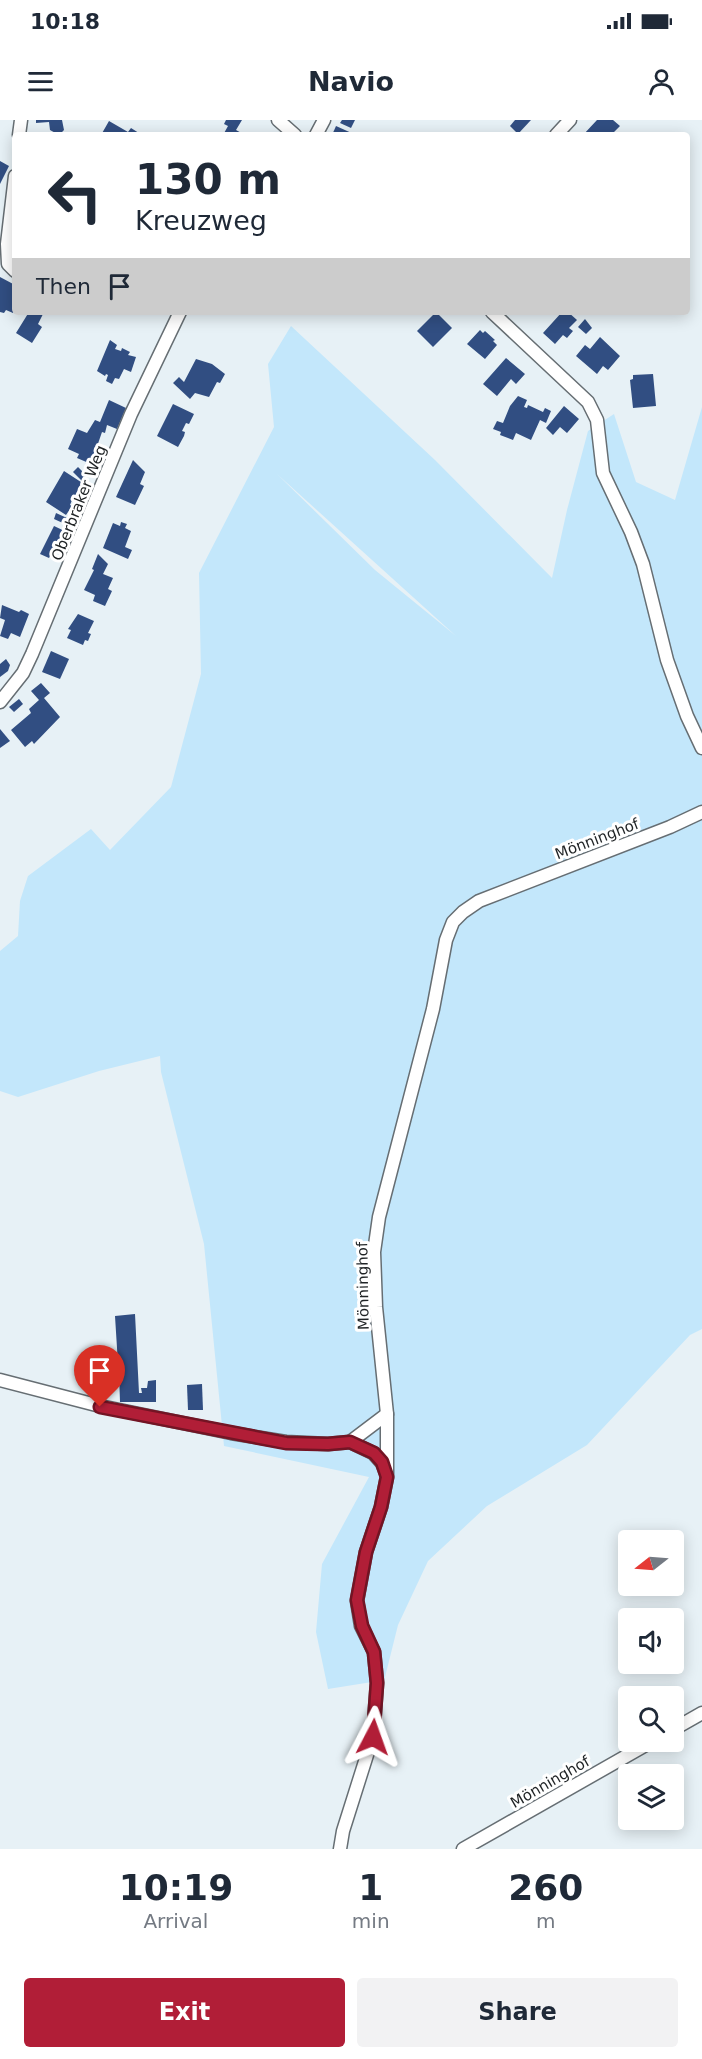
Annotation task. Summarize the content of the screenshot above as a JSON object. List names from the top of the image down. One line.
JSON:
{"streets":{"street":["Oberbraker Weg","Mönninghof"]},"north":"left","page":{"status":"10:18","header":"Navio","turn":["130 m","Kreuzweg"],"then":"Then","eta":["10:19","Arrival","1","min","260","m"],"buttons":["Exit","Share"]}}
